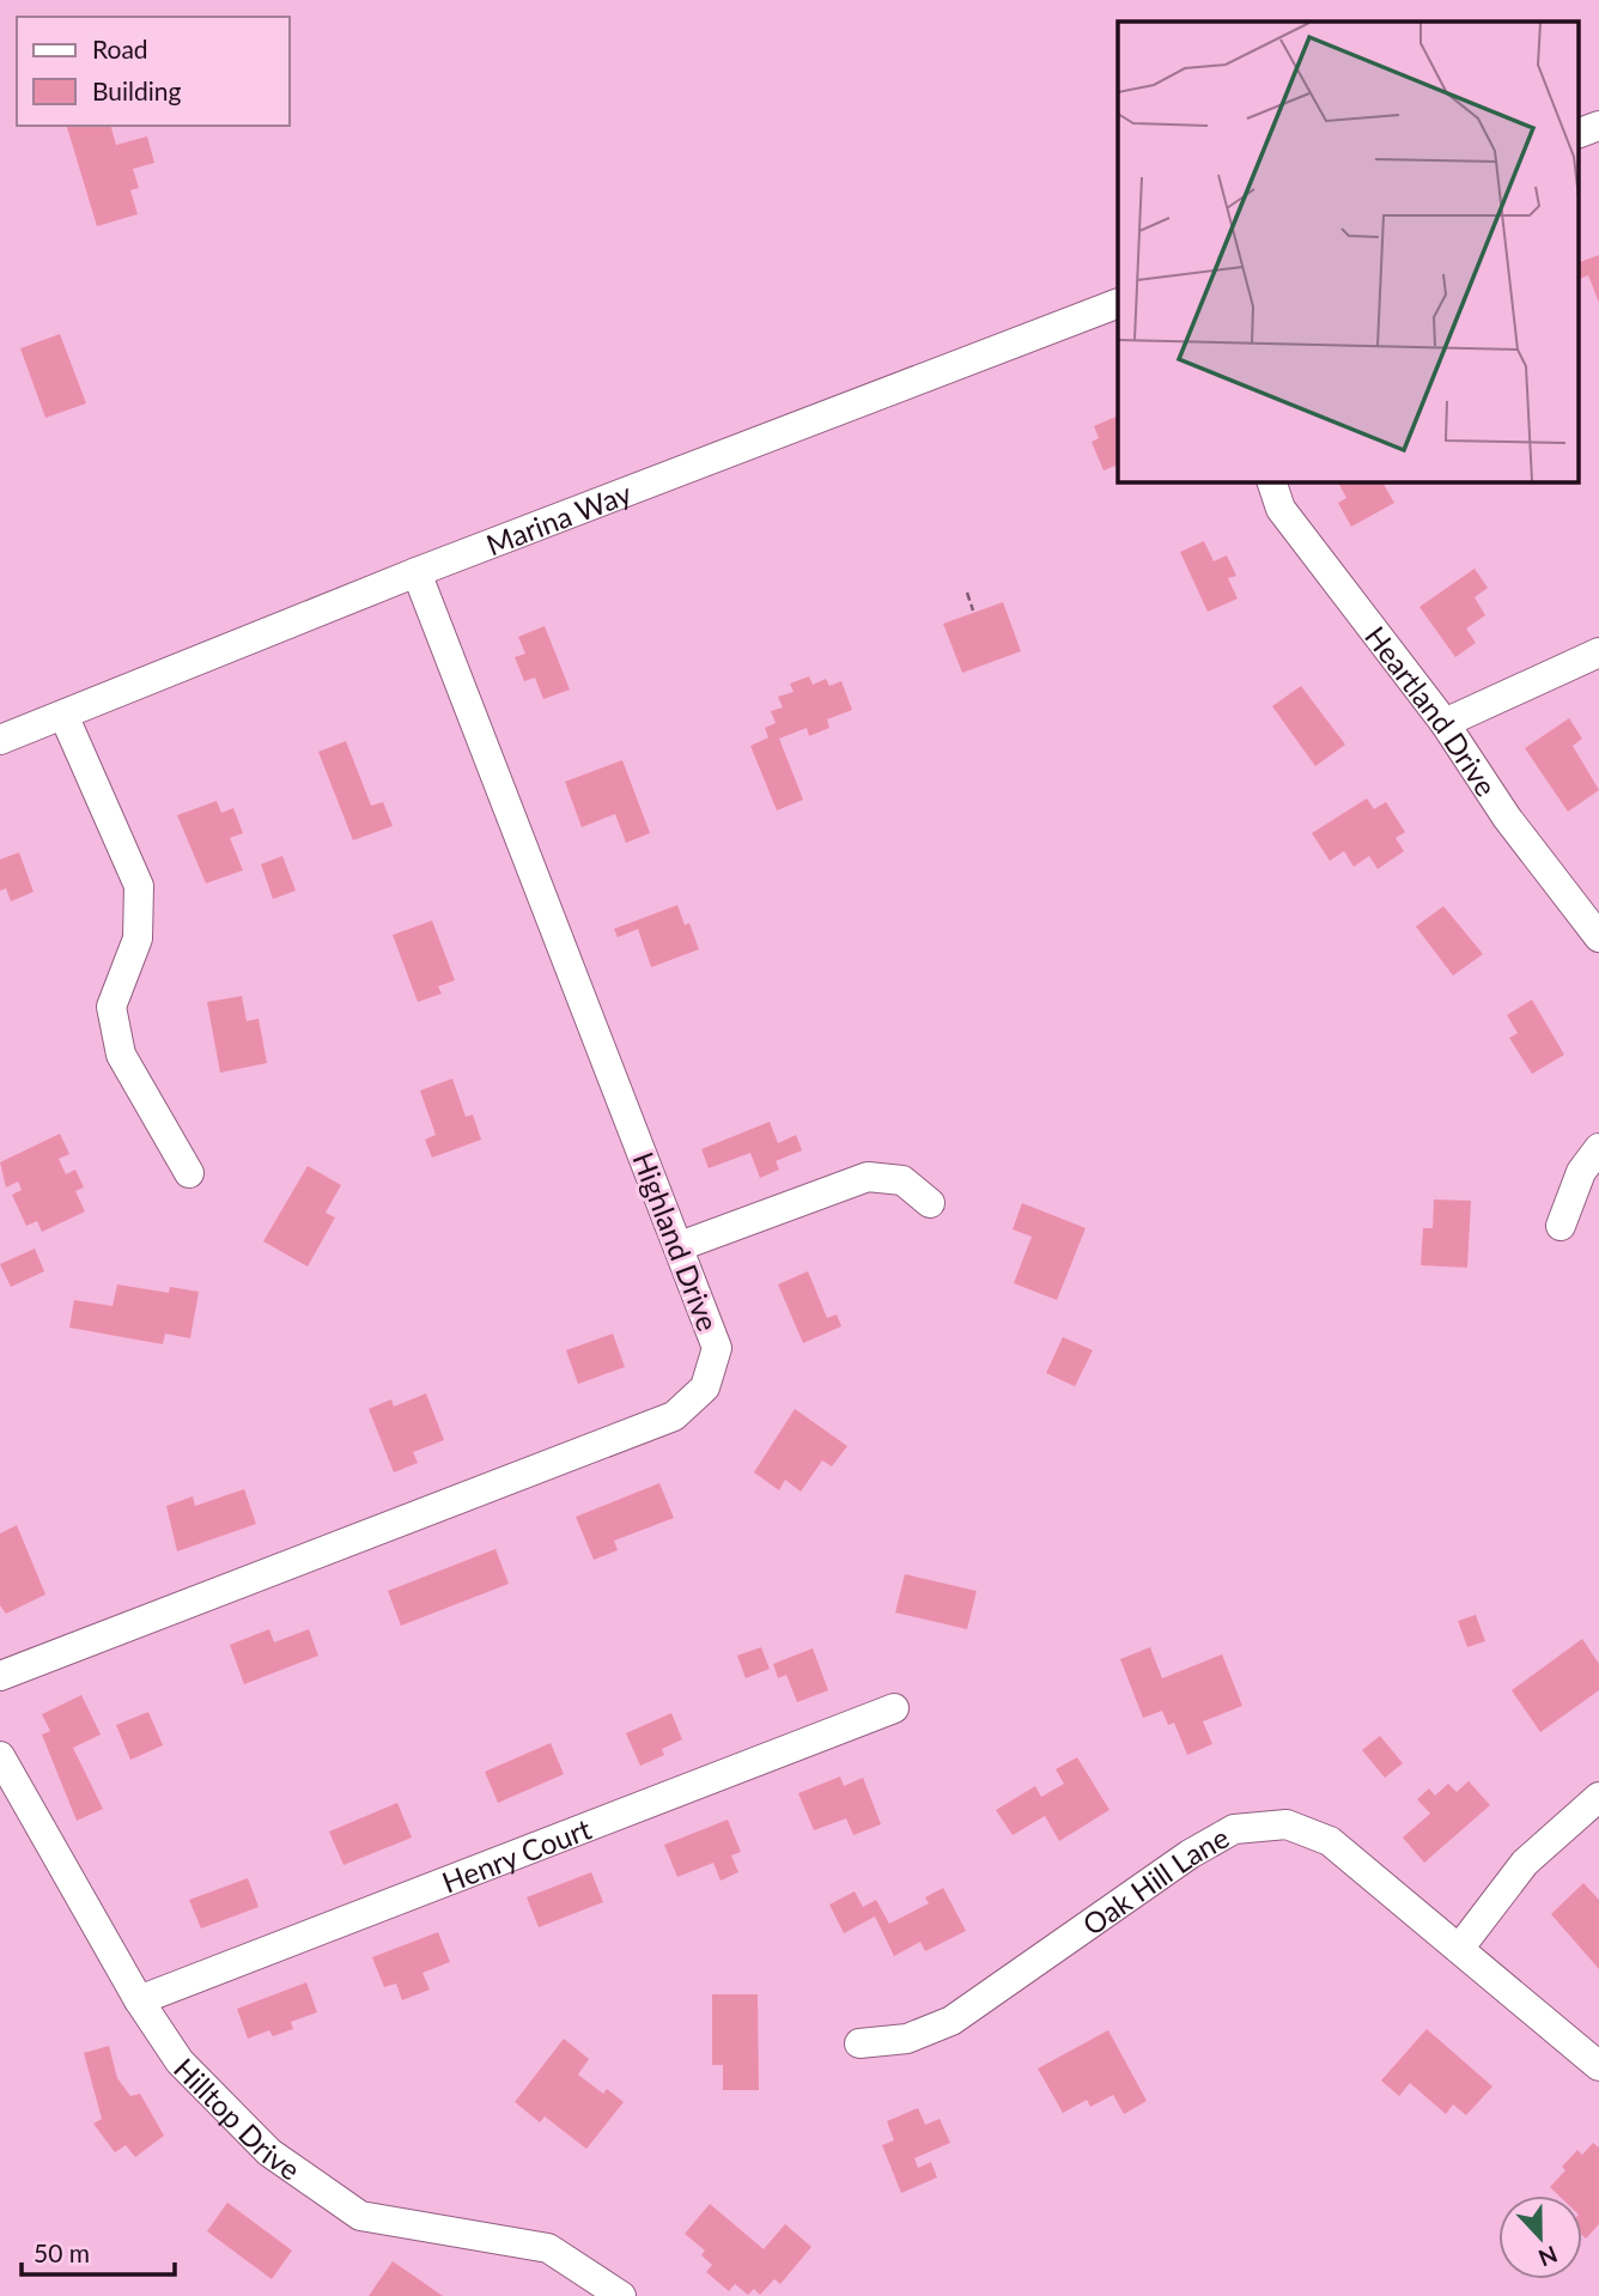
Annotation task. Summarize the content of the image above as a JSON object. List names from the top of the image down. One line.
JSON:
{"streets":{"street":["Marina Way","Heartland Drive","Highland Drive","Henry Court","Oak Hill Lane","Hilltop Drive"]},"crossings":[["Marina Way","Highland Drive"],["Henry Court","Hilltop Drive"]],"legend":["Road","Building"],"scale_bar":"50 m","north":"bottom"}
